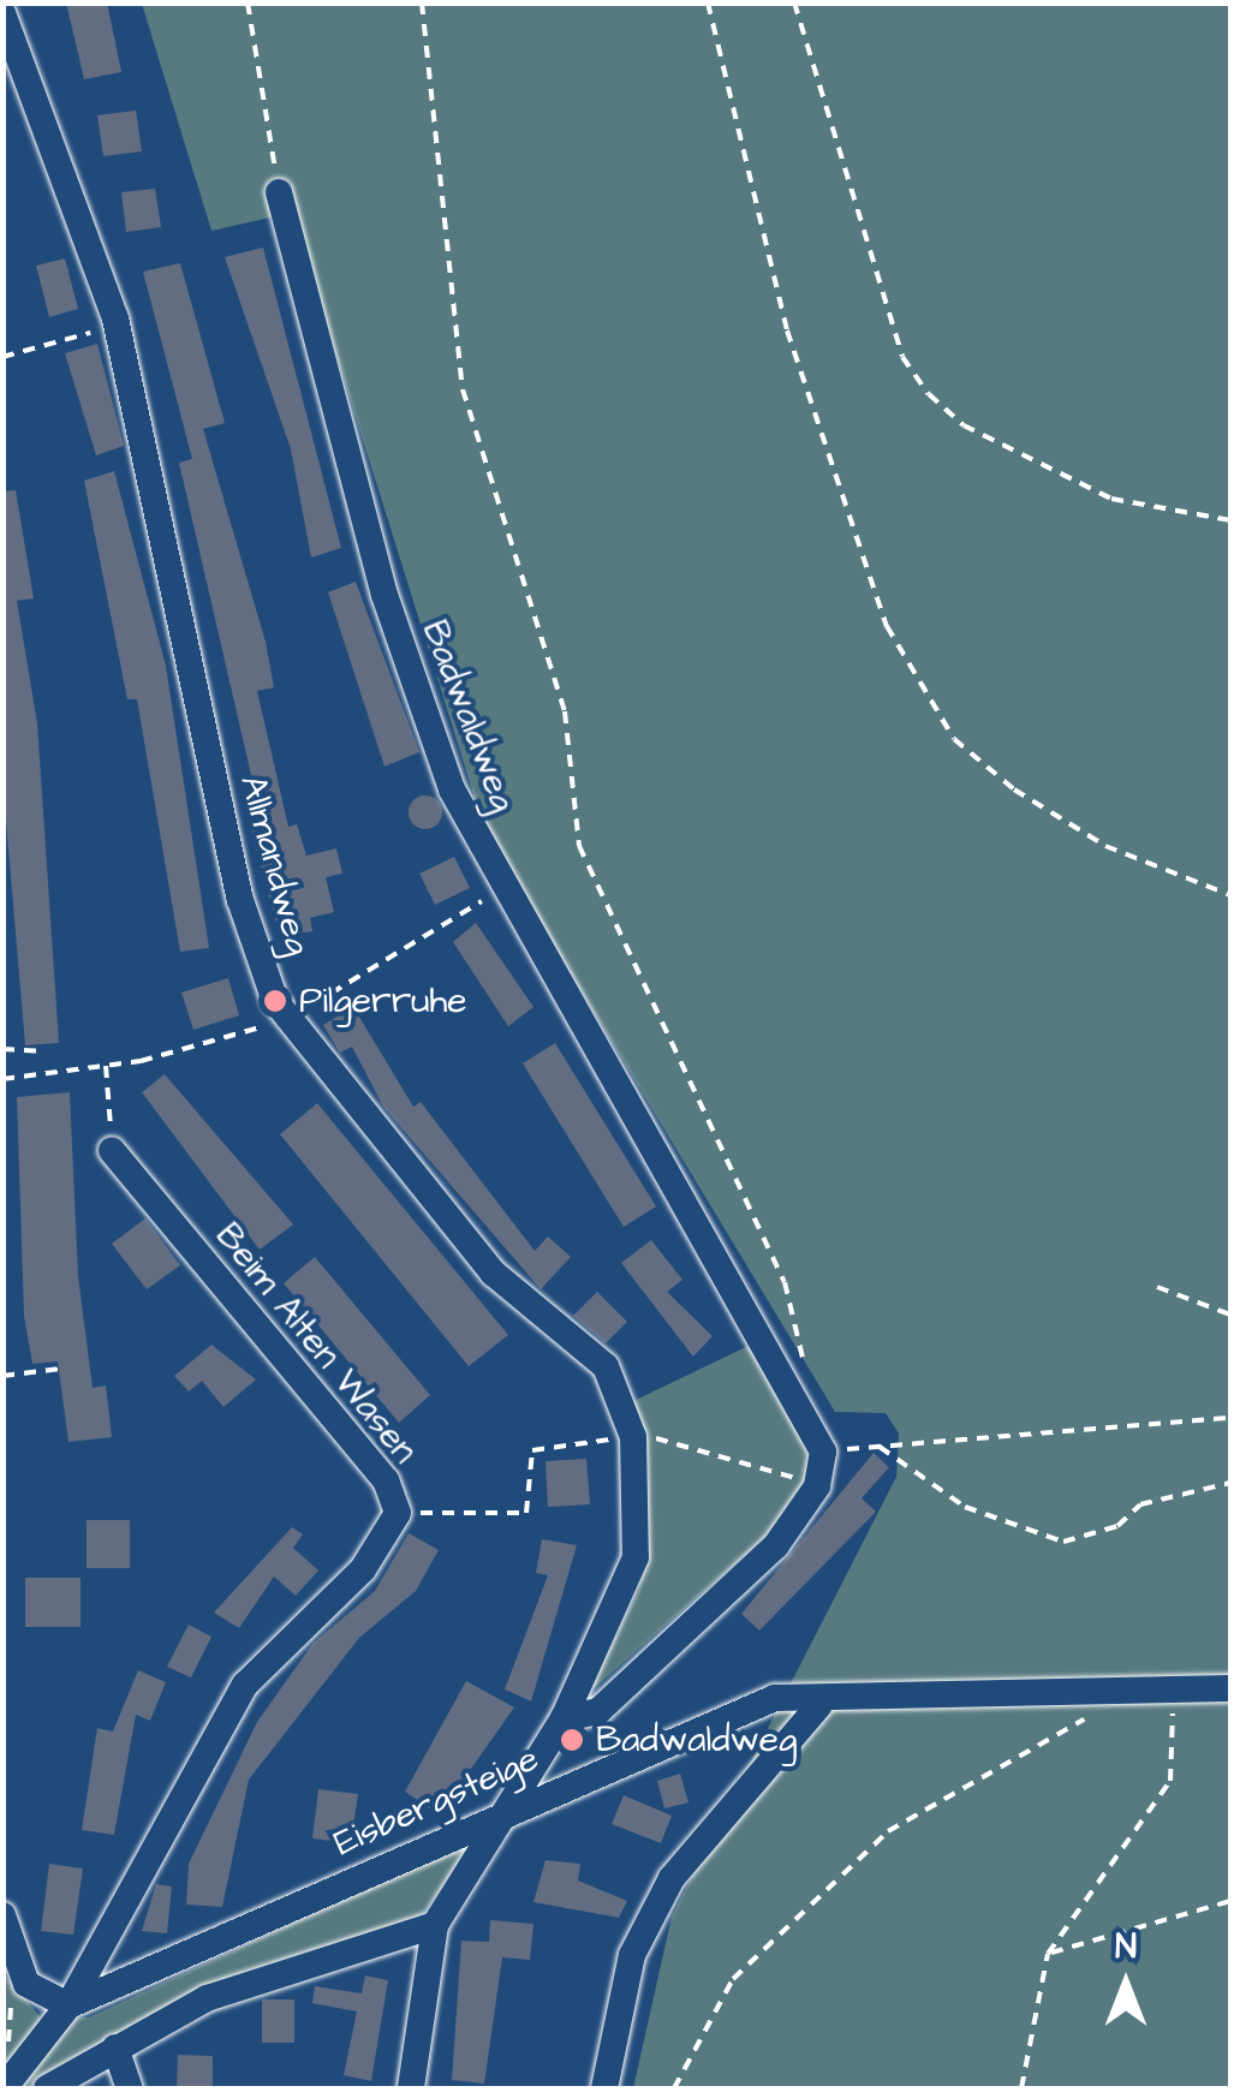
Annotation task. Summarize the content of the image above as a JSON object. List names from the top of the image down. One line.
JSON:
{"streets":{"street":["Badwaldweg","Allmandweg","Beim Alten Wasen","Eisbergsteige"]},"crossings":[["Allmandweg","Eisbergsteige"],["Beim Alten Wasen","Eisbergsteige"]],"places":["Pilgerruhe","Badwaldweg"],"north":"top"}
